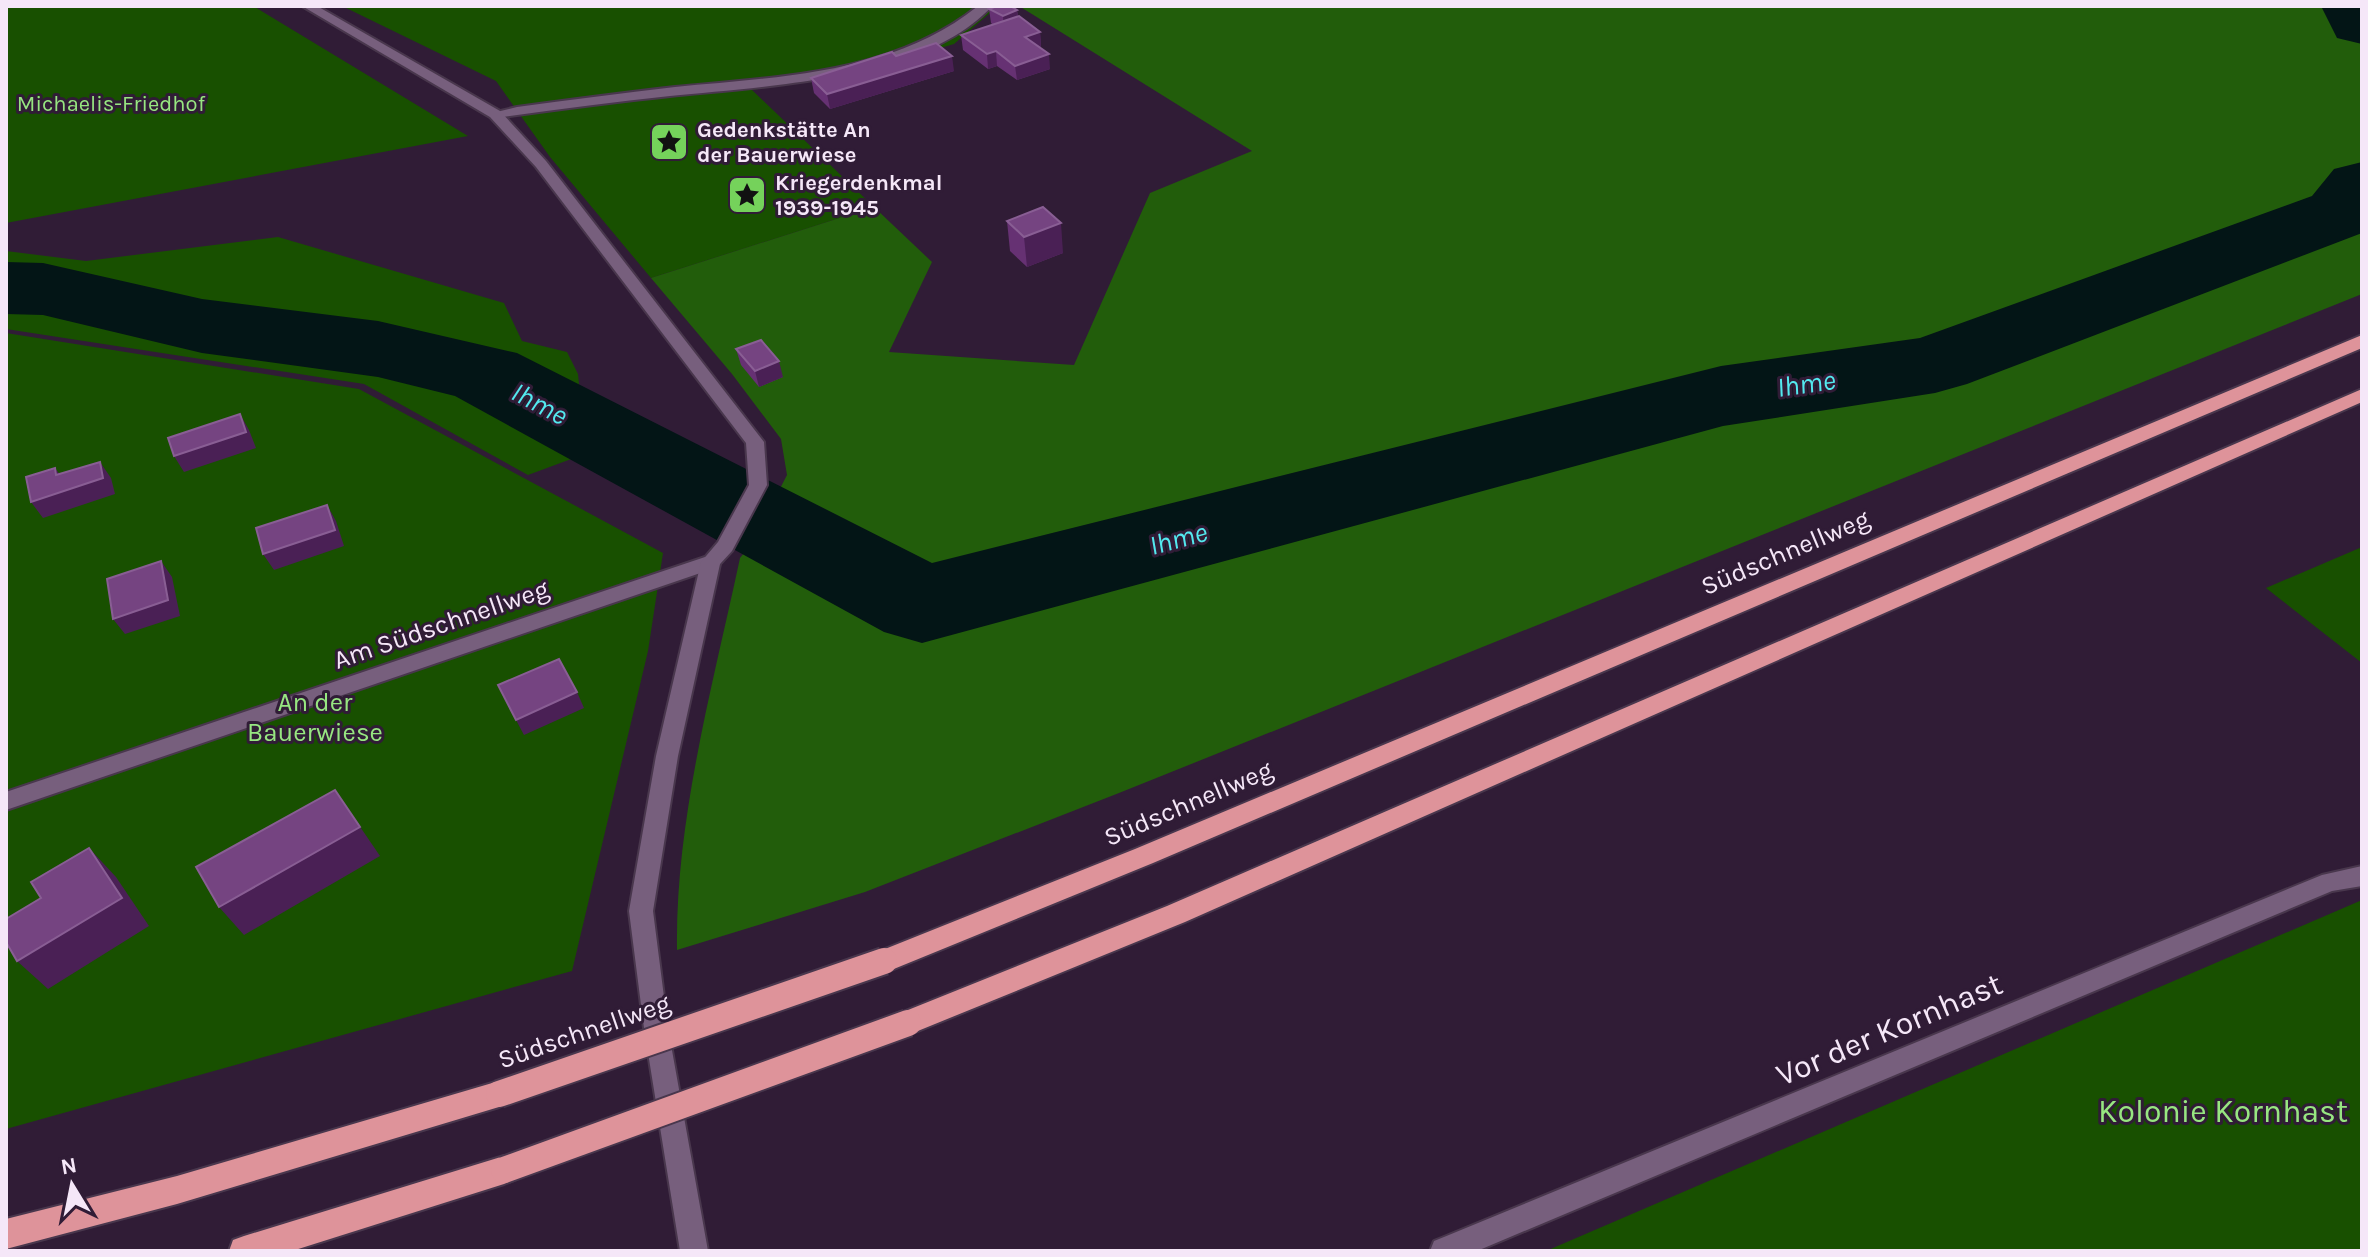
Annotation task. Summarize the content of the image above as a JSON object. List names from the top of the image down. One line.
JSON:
{"streets":{"highway":["Südschnellweg"],"street":["Am Südschnellweg","Vor der Kornhast"]},"water":["Ihme"],"parks":["Michaelis-Friedhof","An der Bauerwiese","Kolonie Kornhast"],"places":{"place":["Gedenkstätte An der Bauerwiese","Kriegerdenkmal 1939-1945"]},"north":"top"}
